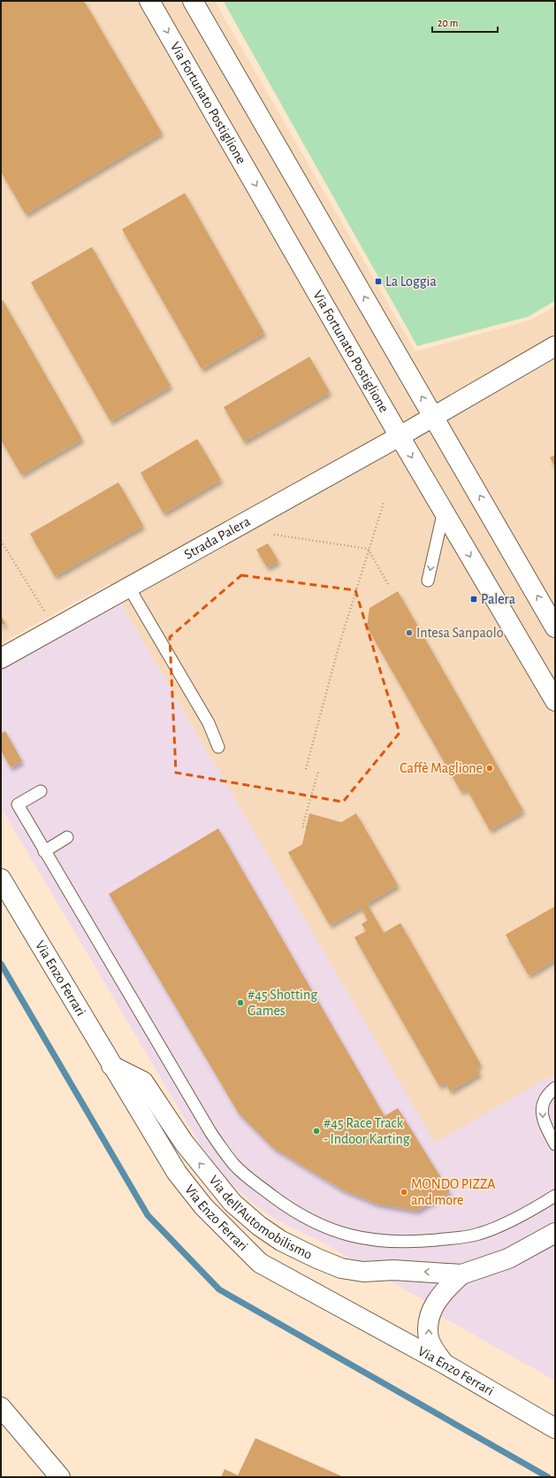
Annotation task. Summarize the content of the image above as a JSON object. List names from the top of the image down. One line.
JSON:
{"streets":{"street":["Via Fortunato Postiglione","Strada Palera","Via Enzo Ferrari","Via dell'Automobilismo"]},"crossings":[["Via Fortunato Postiglione","Strada Palera"],["Via Enzo Ferrari","Via dell'Automobilismo"]],"one_way":["Via dell'Automobilismo"],"places":{"transit":["La Loggia","Palera"],"other":["Intesa Sanpaolo","Caffè Maglione","#45 Shotting Games","#45 Race Track - Indoor Karting","MONDO PIZZA and more"]},"scale_bar":"20 m"}
